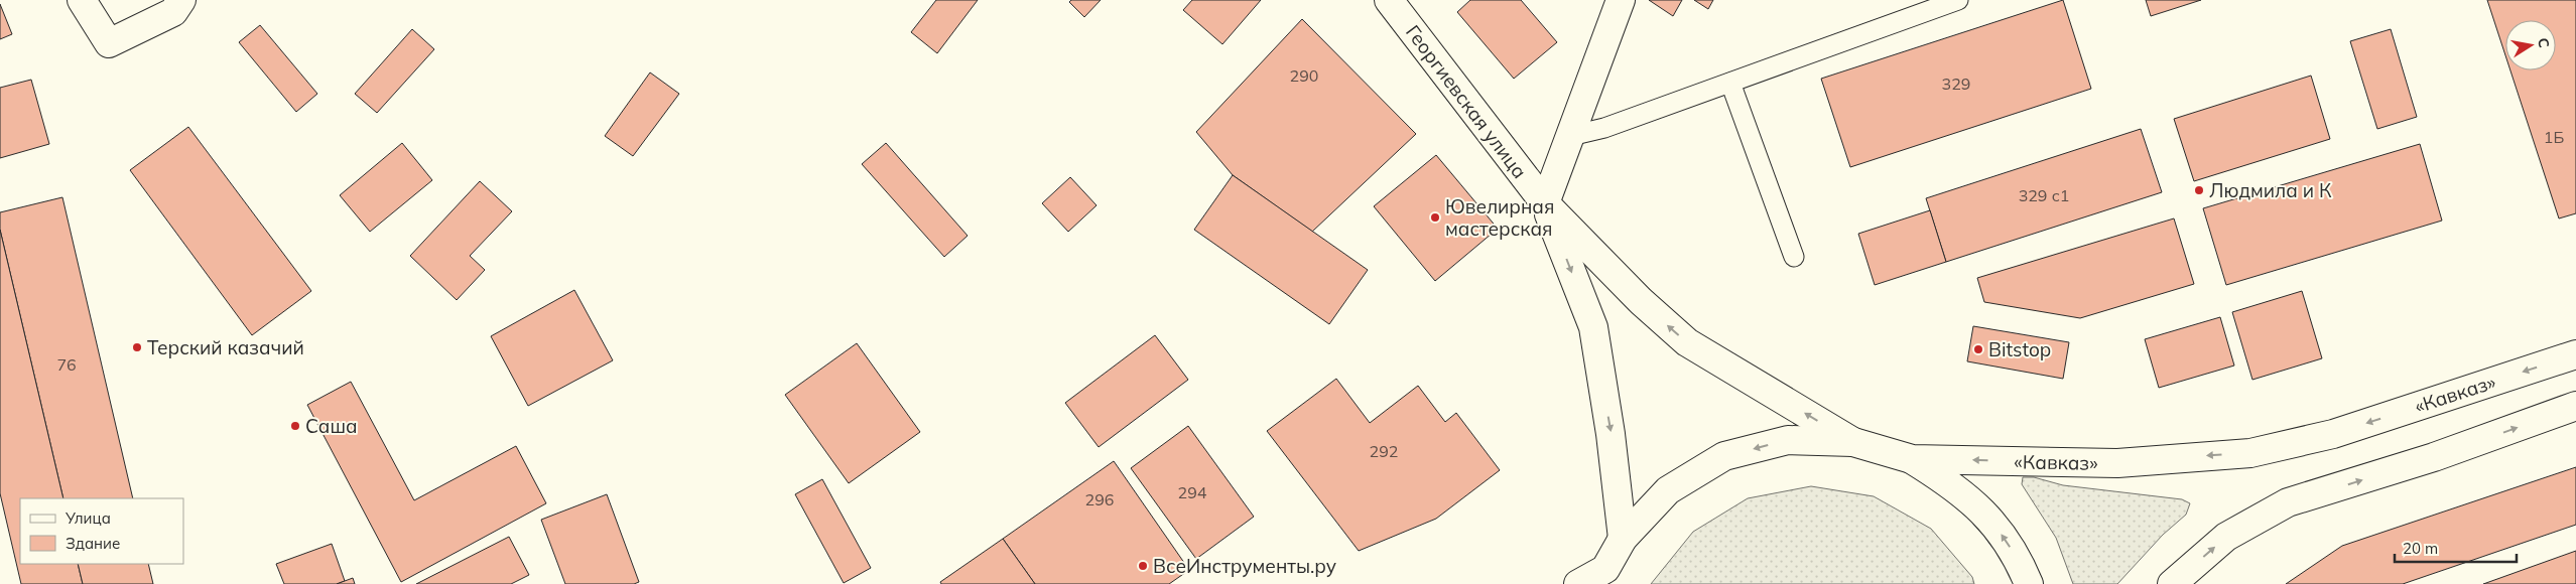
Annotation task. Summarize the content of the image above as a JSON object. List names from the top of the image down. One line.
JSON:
{"streets":{"main road":["Георгиевская улица","«Кавказ»"]},"places":["Людмила и К","Ювелирная мастерская","Терский казачий","Bitstop","Саша","ВсеИнструменты.ру"],"house_numbers":["290","329","1Б","329 с1","76","292","294","296"],"legend":["Улица","Здание"],"scale_bar":"20 m","north":"right"}
